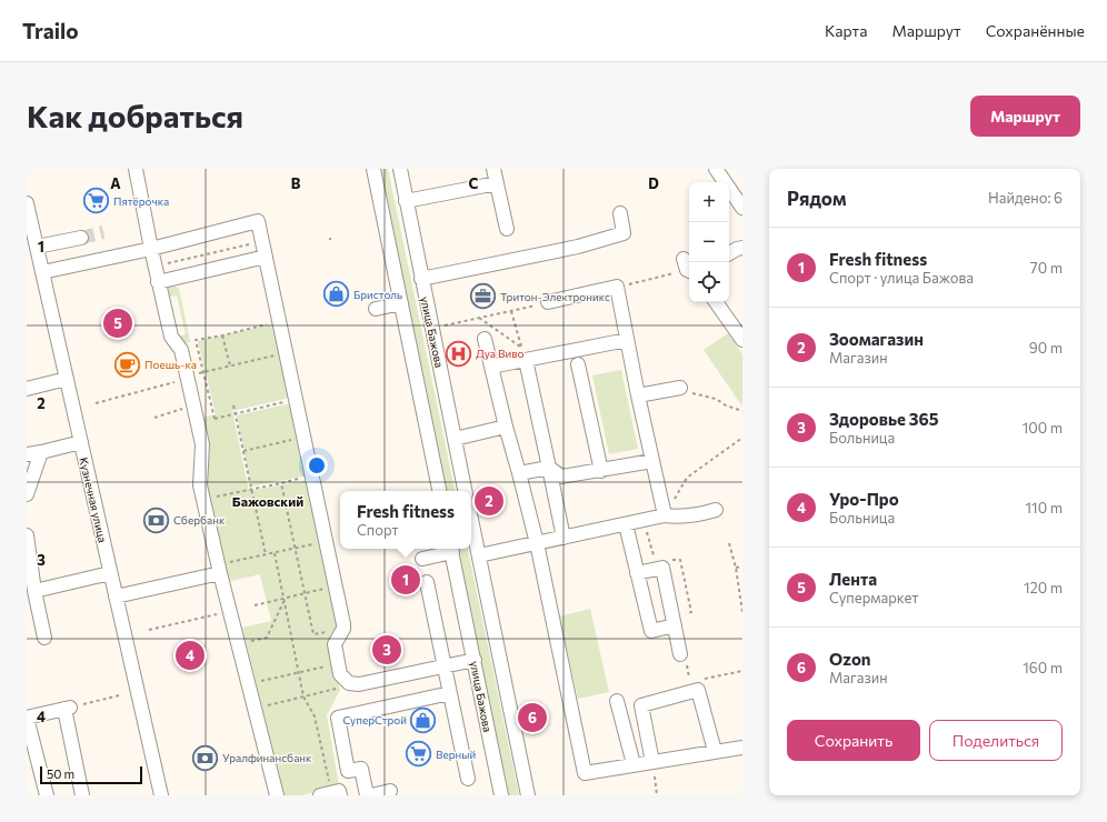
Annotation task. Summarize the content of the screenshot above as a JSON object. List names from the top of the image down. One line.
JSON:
{"streets":{"street":["улица Бажова","Кузнечная улица"]},"districts":["Бажовский"],"places":{"supermarket":["Пятёрочка","Верный"],"shop":["Бристоль","СуперСтрой"],"office":["Тритон-Электроникс"],"hospital":["Дуа Виво"],"cafe":["Поешь-ка"],"bank":["Сбербанк","Уралфинансбанк"]},"scale_bar":"50 m","page":{"header":"Trailo","nav":["Карта","Маршрут","Сохранённые"],"buttons":["Маршрут",["Сохранить","Поделиться"]],"title":"Как добраться","heading":["Рядом","Найдено: 6"],"map_buttons":["+","−"],"list":[{"mark":"1","name":"Fresh fitness","note":"Спорт · улица Бажова","value":"70 m"},{"mark":"2","name":"Зоомагазин","note":"Магазин","value":"90 m"},{"mark":"3","name":"Здоровье 365","note":"Больница","value":"100 m"},{"mark":"4","name":"Уро-Про","note":"Больница","value":"110 m"},{"mark":"5","name":"Лента","note":"Супермаркет","value":"120 m"},{"mark":"6","name":"Ozon","note":"Магазин","value":"160 m"}],"pins":["5","2","1","3","4","6"],"popup":["Fresh fitness","Спорт"],"scale":"50 m"},"grid":{"columns":["A","B","C","D"],"rows":["1","2","3","4"]}}
